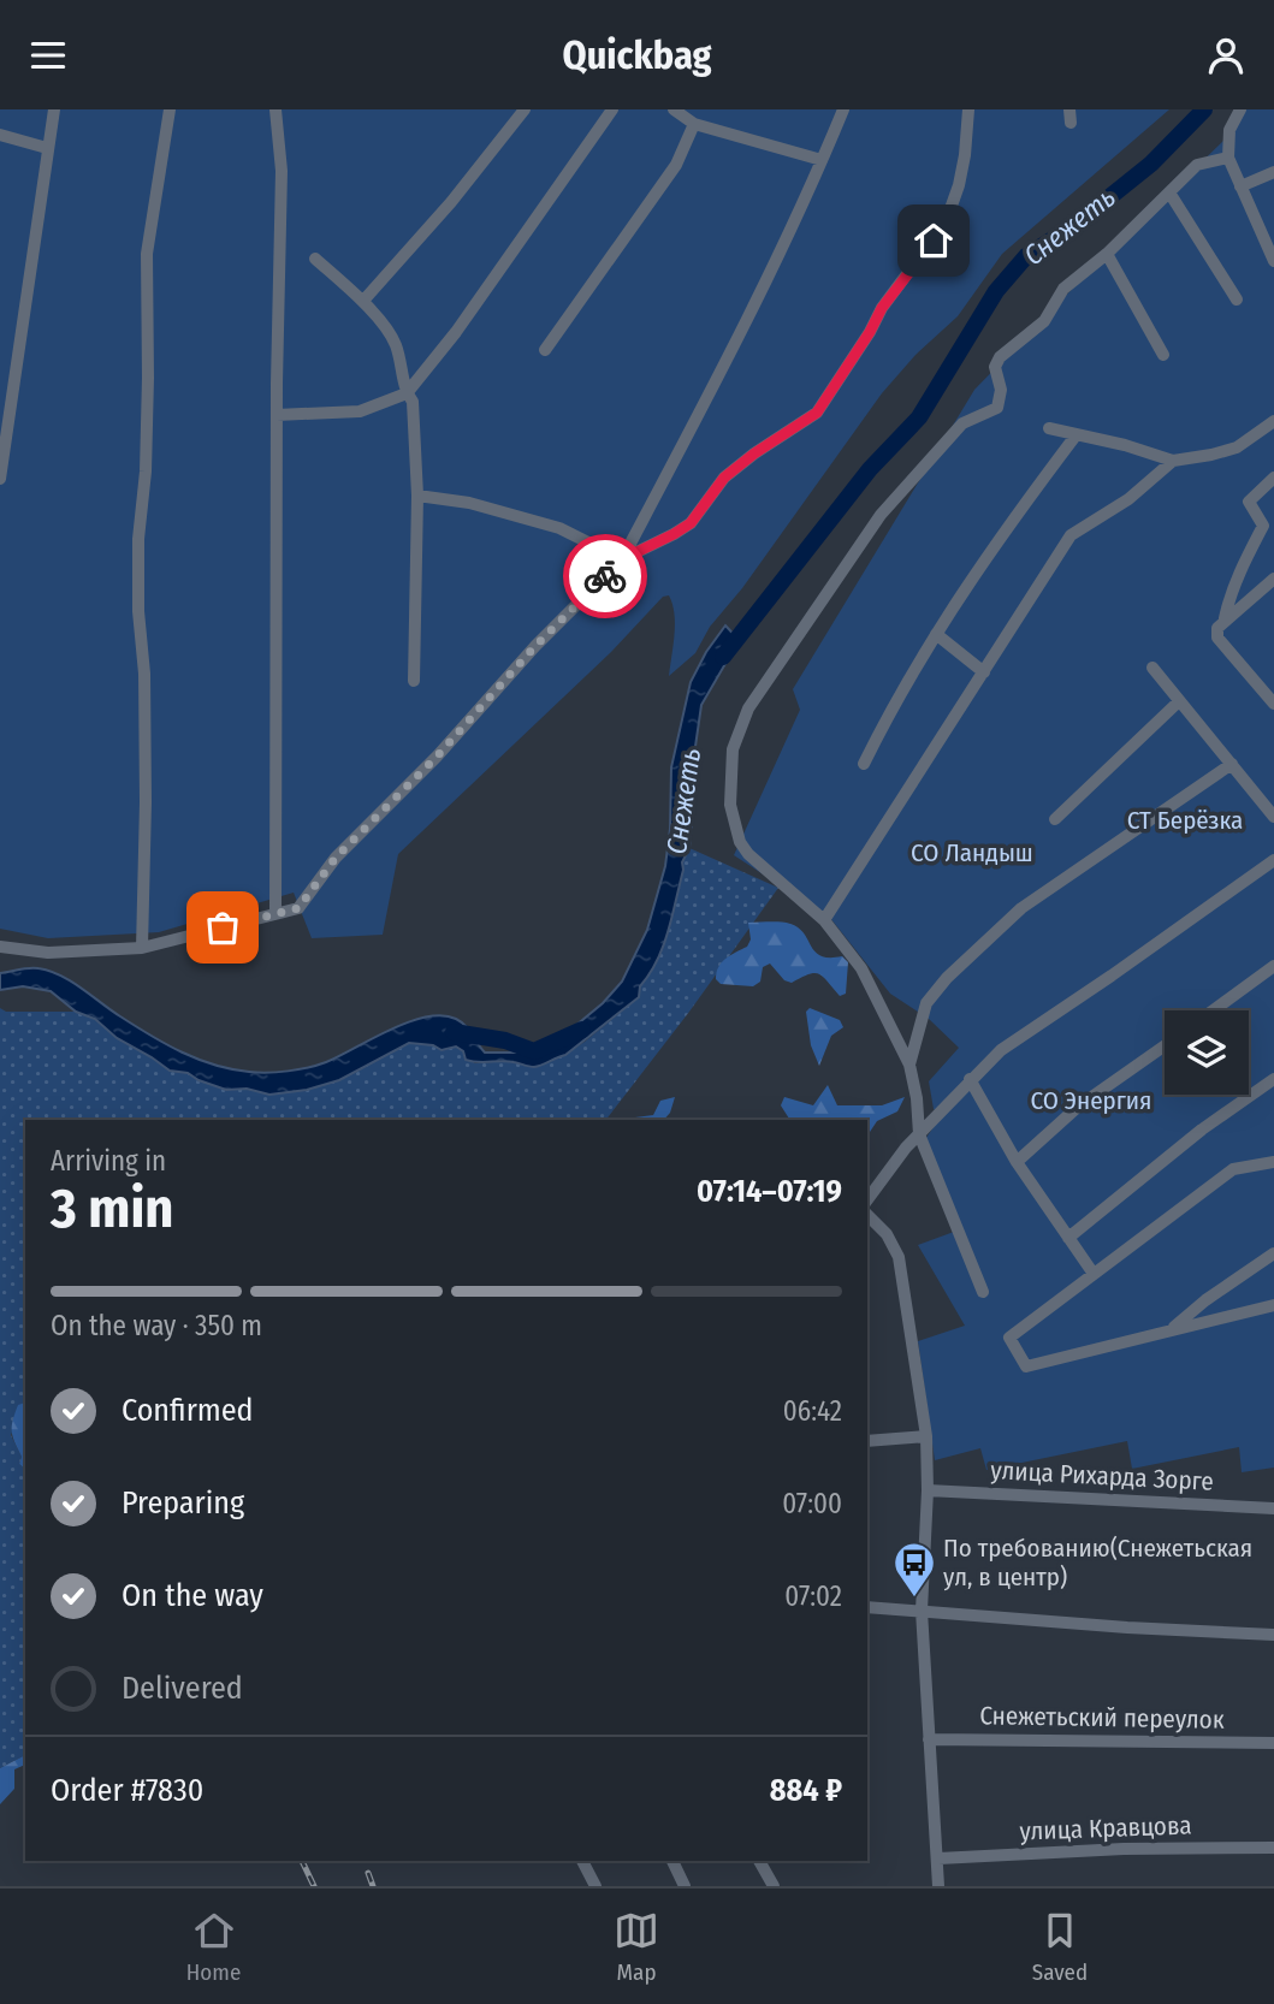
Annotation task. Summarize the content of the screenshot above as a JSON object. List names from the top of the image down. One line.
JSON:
{"streets":{"street":["улица Рихарда Зорге","Снежетьский переулок","улица Кравцова"]},"water":["Снежеть"],"parks":["СТ Берёзка","СО Ландыш","СО Энергия"],"places":{"bus stop":["По требованию(Снежетьская ул, в центр)"]},"page":{"header":"Quickbag","heading":["3 min","Arriving in","07:14–07:19"],"panel":["Order #7830","884 ₽"],"bar":"On the way · 350 m","list":[["Confirmed","06:42"],["Preparing","07:00"],["On the way","07:02"],"Delivered"],"tabs":["Home","Map","Saved"]}}
